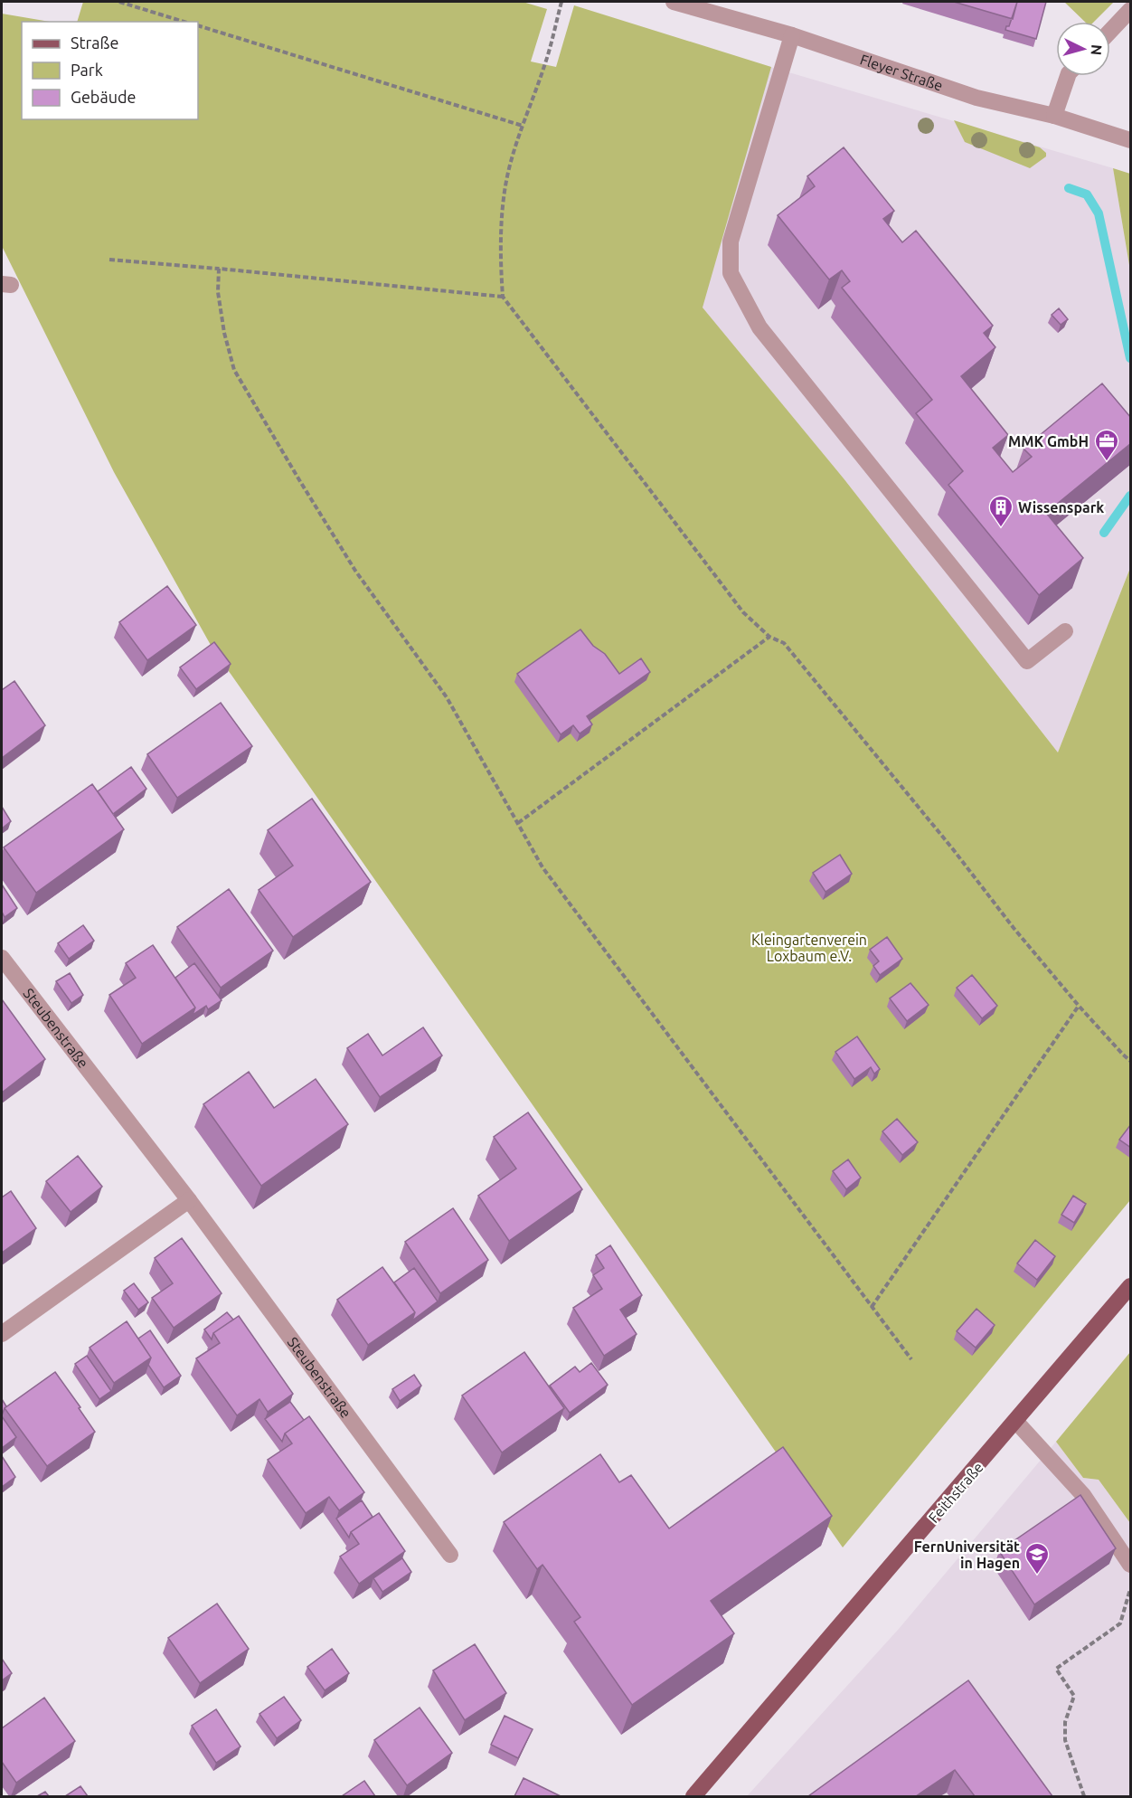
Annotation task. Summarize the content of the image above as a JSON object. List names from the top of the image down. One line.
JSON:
{"streets":{"main road":["Feithstraße"],"street":["Fleyer Straße","Steubenstraße"]},"parks":["Kleingartenverein Loxbaum e.V."],"places":{"office":["MMK GmbH"],"building":["Wissenspark"],"school or university":["FernUniversität in Hagen"]},"legend":["Straße","Park","Gebäude"],"north":"right"}
